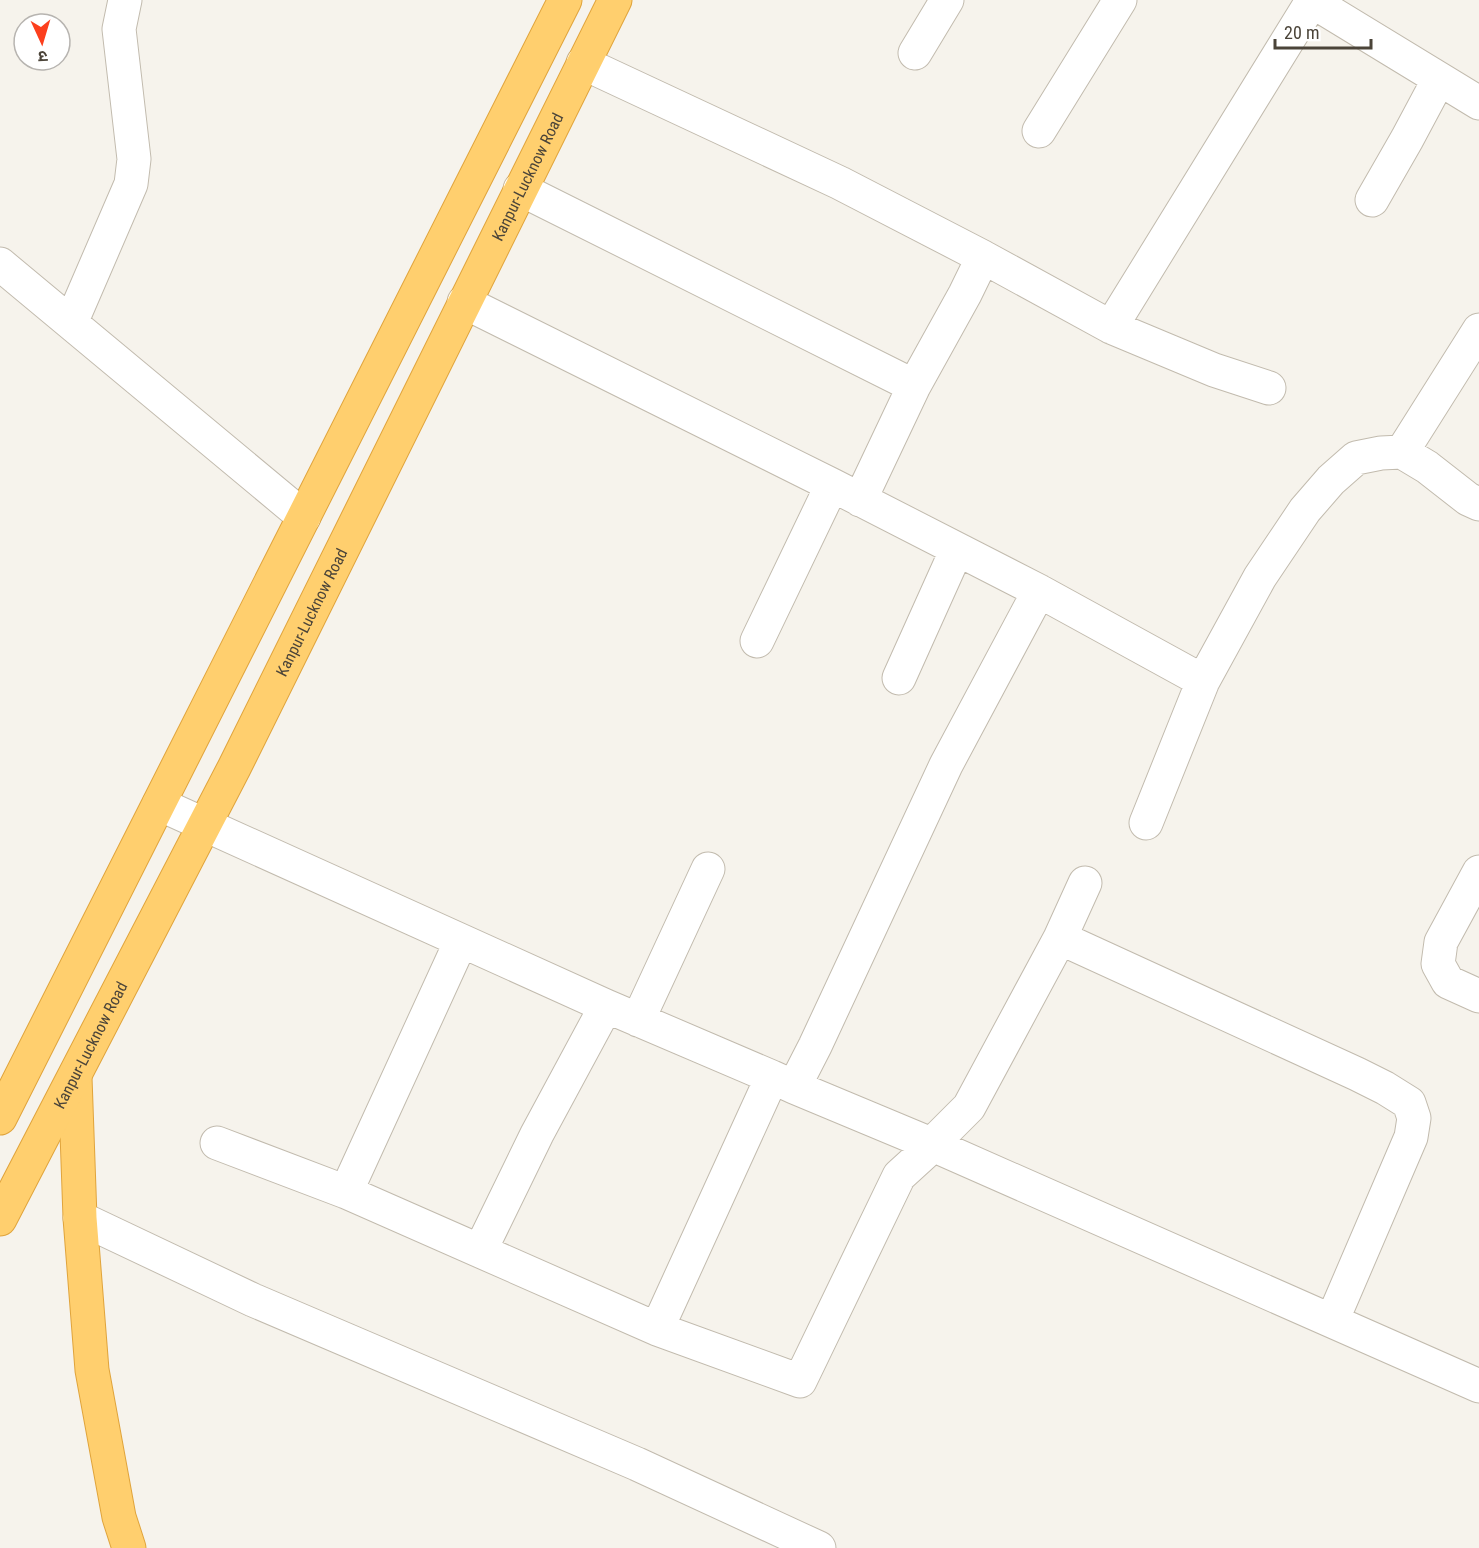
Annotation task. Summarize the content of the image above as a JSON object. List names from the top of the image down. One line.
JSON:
{"streets":{"highway":["Kanpur-Lucknow Road"]},"scale_bar":"20 m","north":"bottom"}
